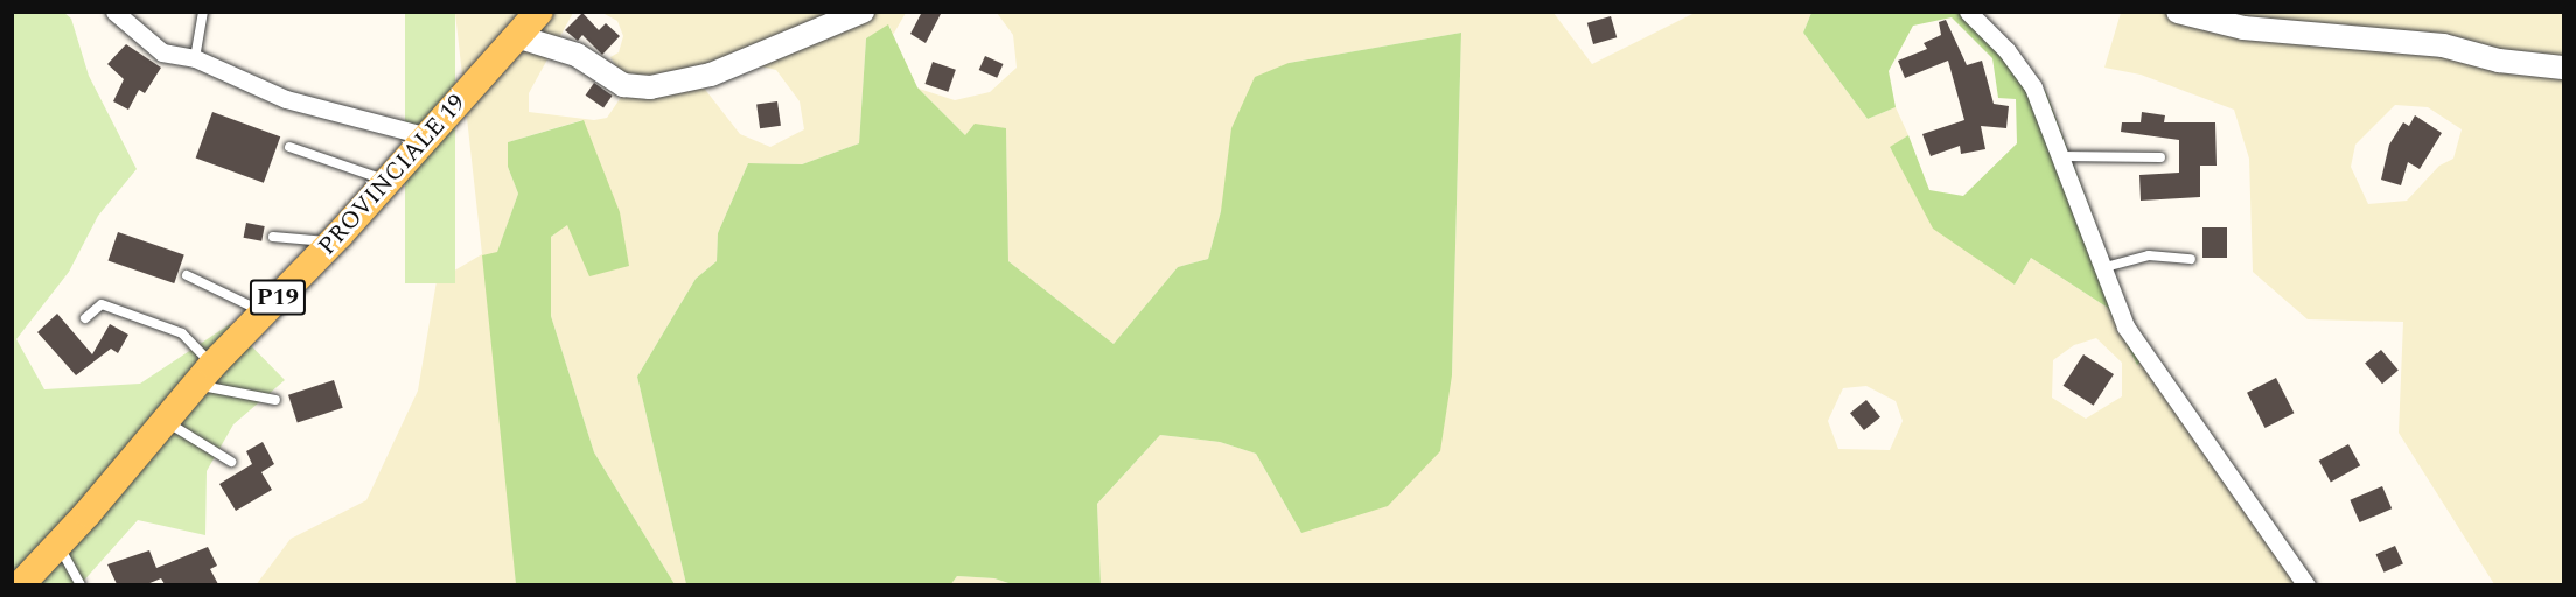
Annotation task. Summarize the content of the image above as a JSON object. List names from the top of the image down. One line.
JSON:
{"streets":{"main road":["PROVINCIALE 19","P19"]}}
